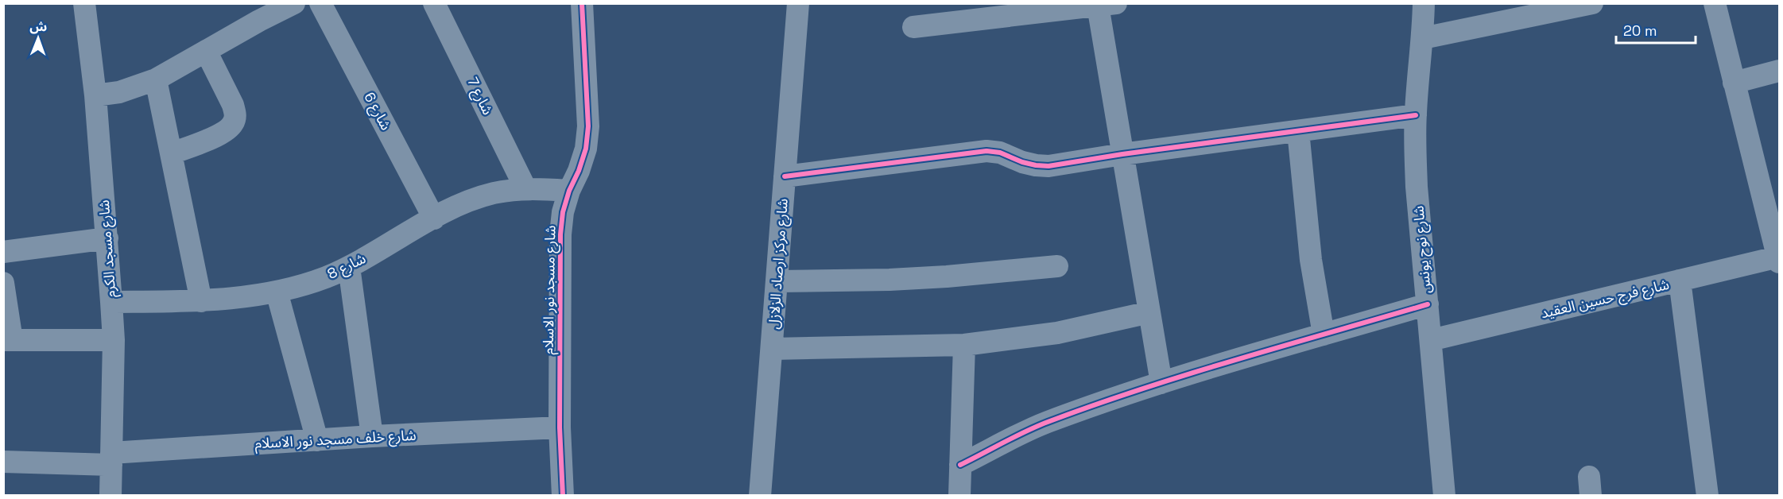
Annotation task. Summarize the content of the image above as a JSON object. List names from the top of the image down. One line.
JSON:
{"streets":{"street":["شارع 7","شارع 6","شارع مسجد الكرم","شارع نوح يونس","شارع مركز ارصاد الزلازل","شارع 8","شارع مسجد نور الاسلام","شارع فرج حسين العقيد","شارع خلف مسجد نور الاسلام"]},"crossings":[["شارع 7","شارع 8"],["شارع 6","شارع 8"],["شارع مسجد الكرم","شارع 8"],["شارع مسجد الكرم","شارع خلف مسجد نور الاسلام"],["شارع نوح يونس","شارع فرج حسين العقيد"],["شارع 8","شارع مسجد نور الاسلام"],["شارع مسجد نور الاسلام","شارع خلف مسجد نور الاسلام"]],"scale_bar":"20 m","north":"top"}
